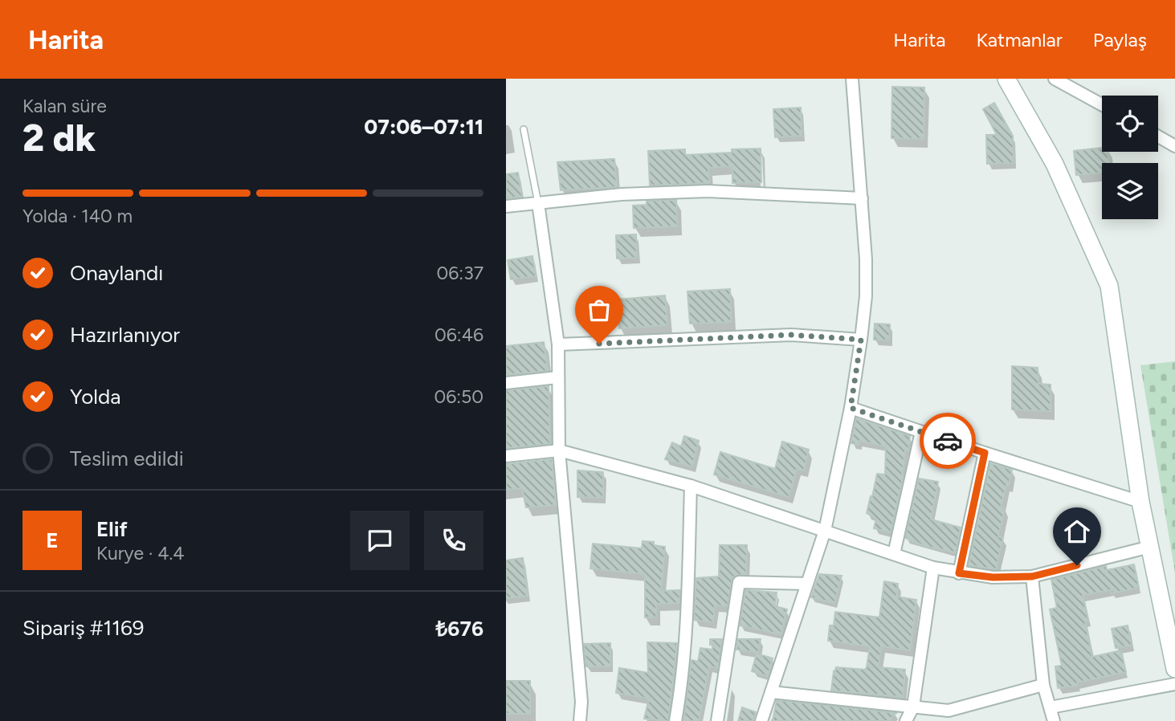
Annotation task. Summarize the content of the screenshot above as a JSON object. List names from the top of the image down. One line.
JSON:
{"page":{"header":"Harita","nav":["Harita","Katmanlar","Paylaş"],"heading":["2 dk","Kalan süre","07:06–07:11"],"panel":["Elif","Kurye · 4.4","Sipariş #1169","₺676"],"bar":"Yolda · 140 m","list":[["Onaylandı","06:37"],["Hazırlanıyor","06:46"],["Yolda","06:50"],"Teslim edildi"],"round":"E"}}
